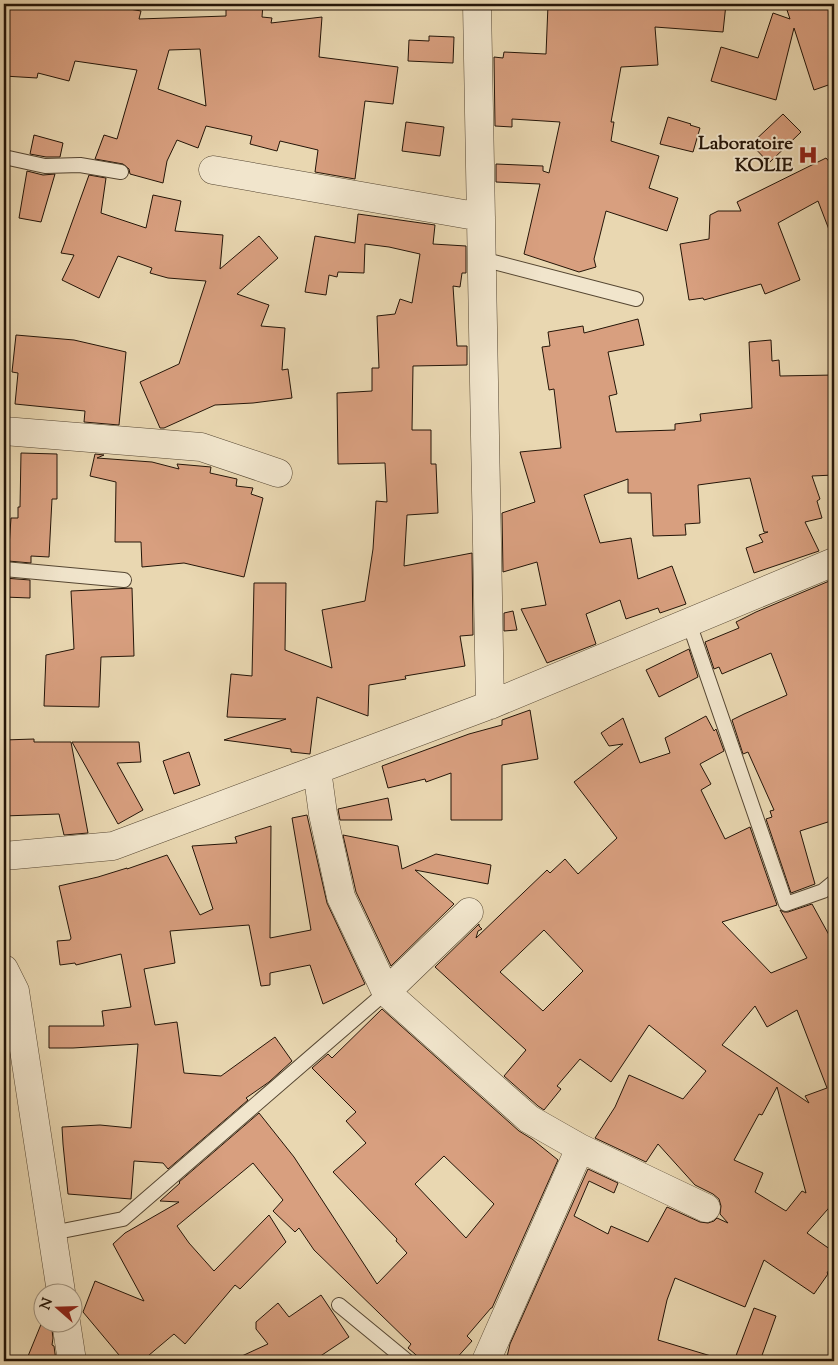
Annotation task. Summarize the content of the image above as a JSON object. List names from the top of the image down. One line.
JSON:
{"places":{"hospital":["Laboratoire KOLIE"]},"north":"left"}
